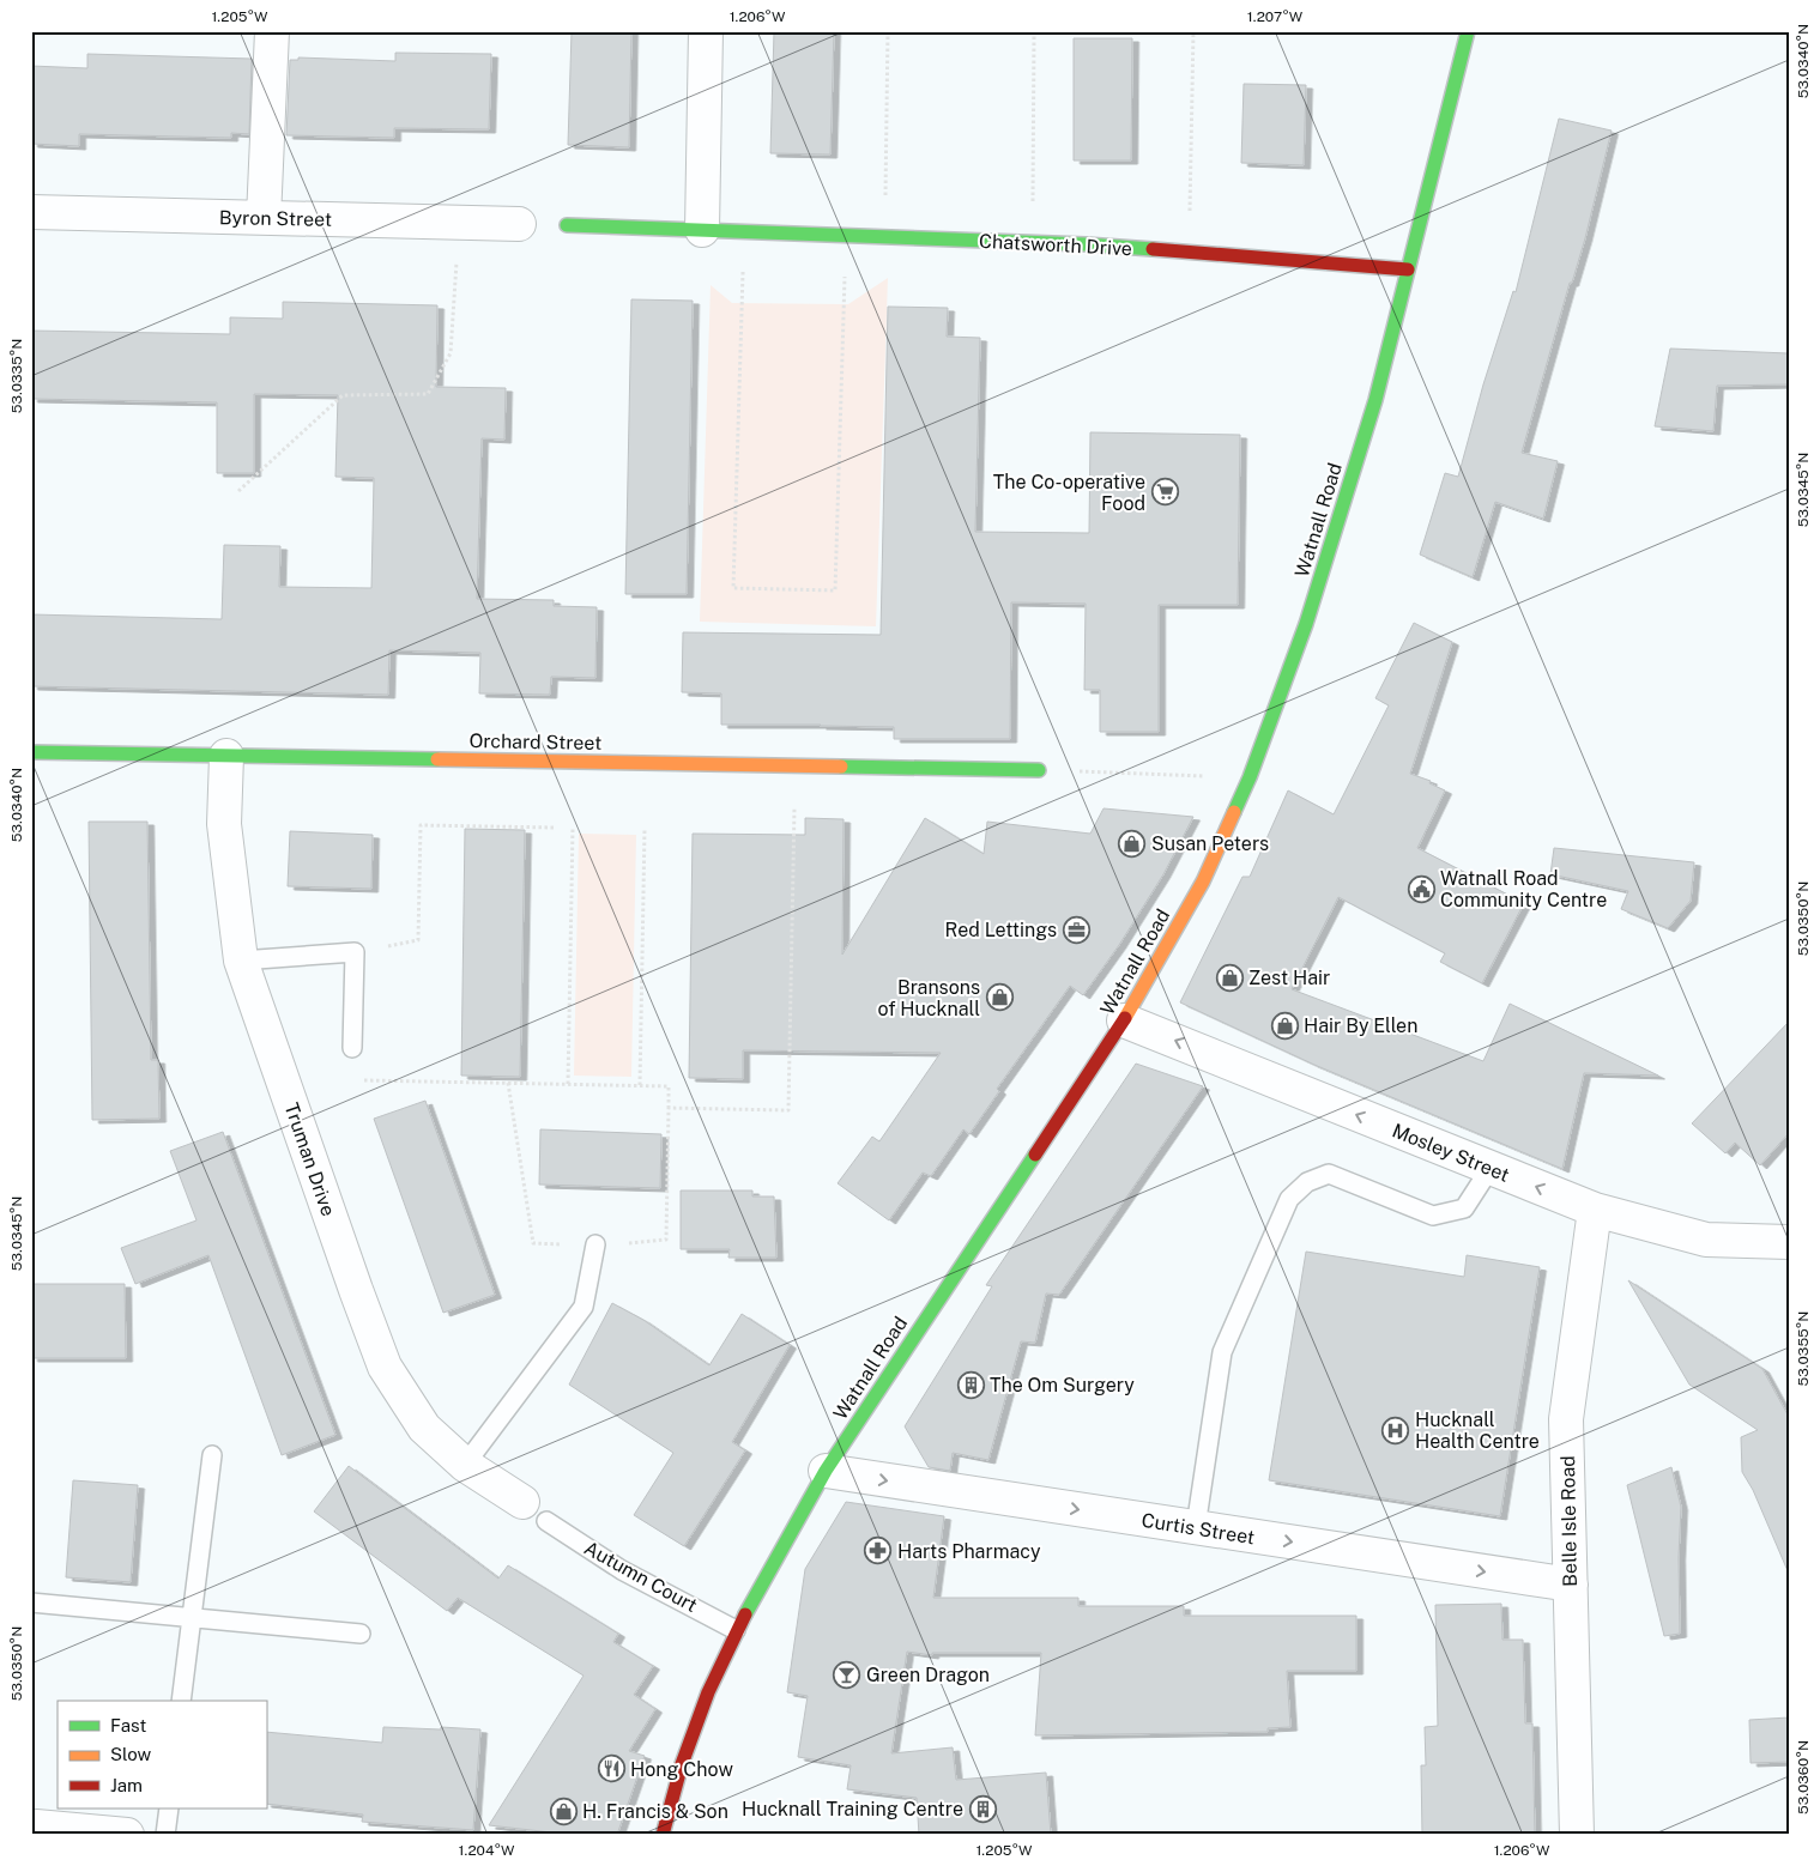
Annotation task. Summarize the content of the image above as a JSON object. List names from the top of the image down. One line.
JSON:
{"streets":{"main road":["Chatsworth Drive","Watnall Road","Orchard Street"],"street":["Byron Street","Mosley Street","Truman Drive","Belle Isle Road","Curtis Street"],"lane":["Autumn Court"]},"crossings":[["Chatsworth Drive","Watnall Road"],["Watnall Road","Mosley Street"],["Watnall Road","Curtis Street"],["Watnall Road","Autumn Court"],["Orchard Street","Truman Drive"],["Mosley Street","Belle Isle Road"],["Truman Drive","Autumn Court"],["Belle Isle Road","Curtis Street"]],"one_way":["Mosley Street","Curtis Street"],"places":{"supermarket":["The Co-operative Food"],"shop":["Susan Peters","Zest Hair","Bransons of Hucknall","Hair By Ellen","H. Francis & Son"],"public building":["Watnall Road Community Centre"],"office":["Red Lettings"],"building":["The Om Surgery","Hucknall Training Centre"],"hospital":["Hucknall Health Centre"],"pharmacy":["Harts Pharmacy"],"bar":["Green Dragon"],"restaurant":["Hong Chow"]},"legend":["Fast","Slow","Jam"],"coordinates":["1.205°W","1.206°W","1.207°W","53.0340°N","53.0335°N","53.0345°N","53.0350°N","53.0355°N","53.0360°N","1.204°W"]}
